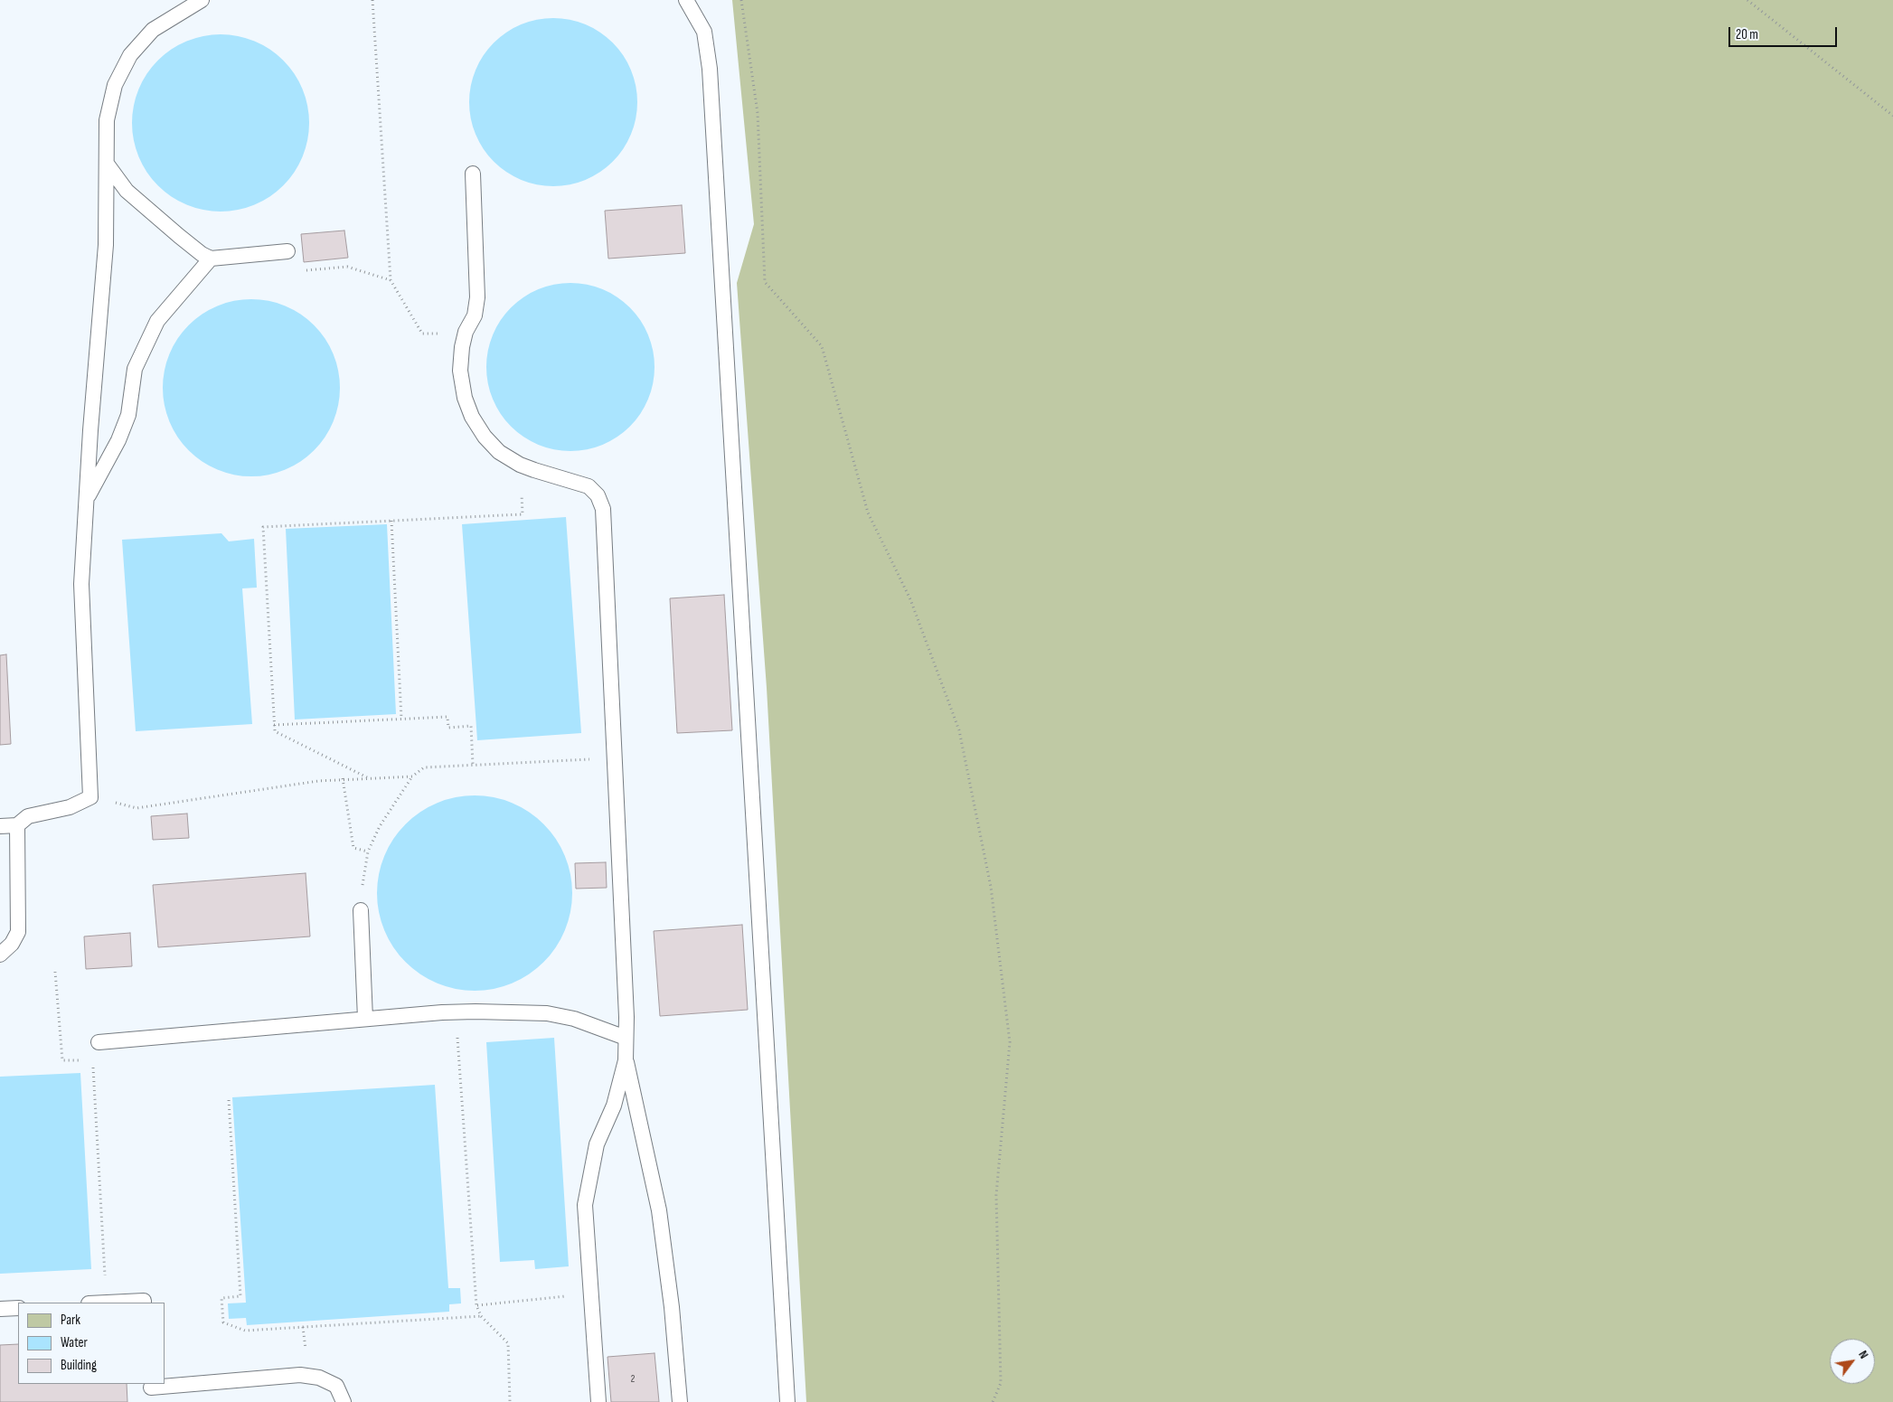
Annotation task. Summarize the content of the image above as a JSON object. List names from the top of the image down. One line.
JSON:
{"house_numbers":["2"],"legend":["Park","Water","Building"],"scale_bar":"20 m","north":"top right"}
